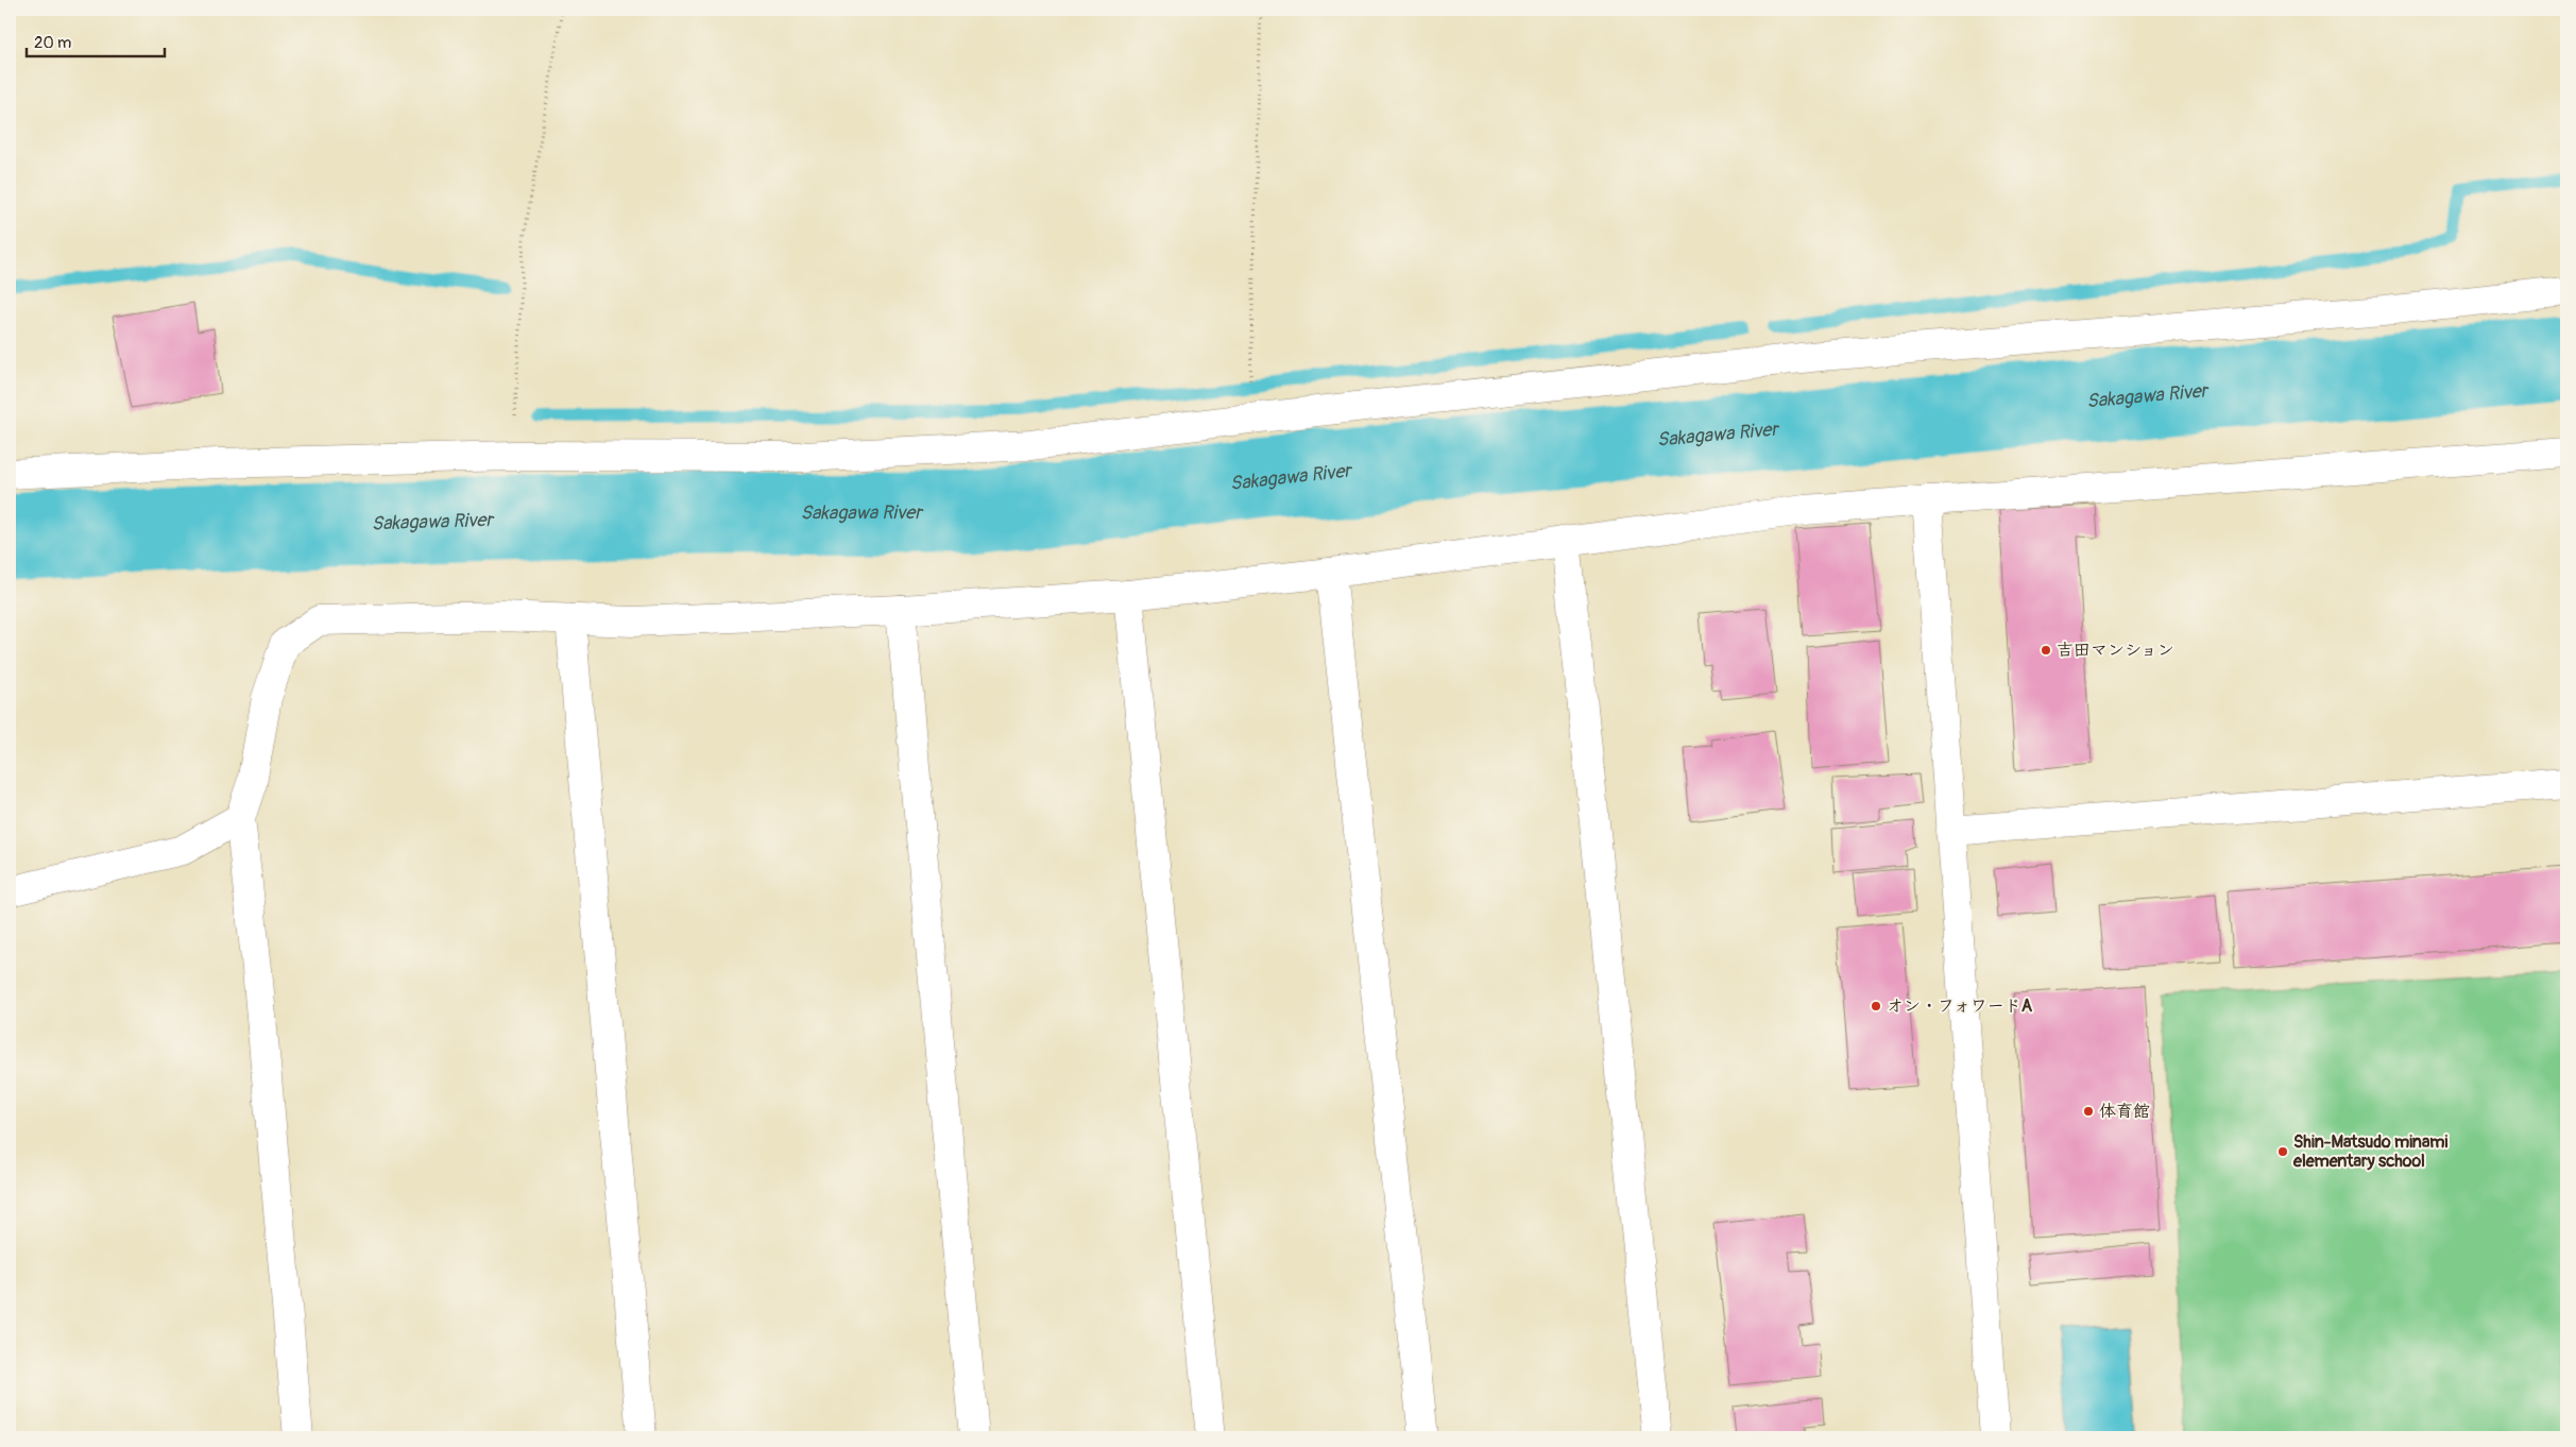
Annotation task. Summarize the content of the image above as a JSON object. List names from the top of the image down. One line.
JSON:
{"water":["Sakagawa River"],"places":["吉田マンション","オン・フォワードA","体育館","Shin-Matsudo minami elementary school"],"scale_bar":"20 m"}
